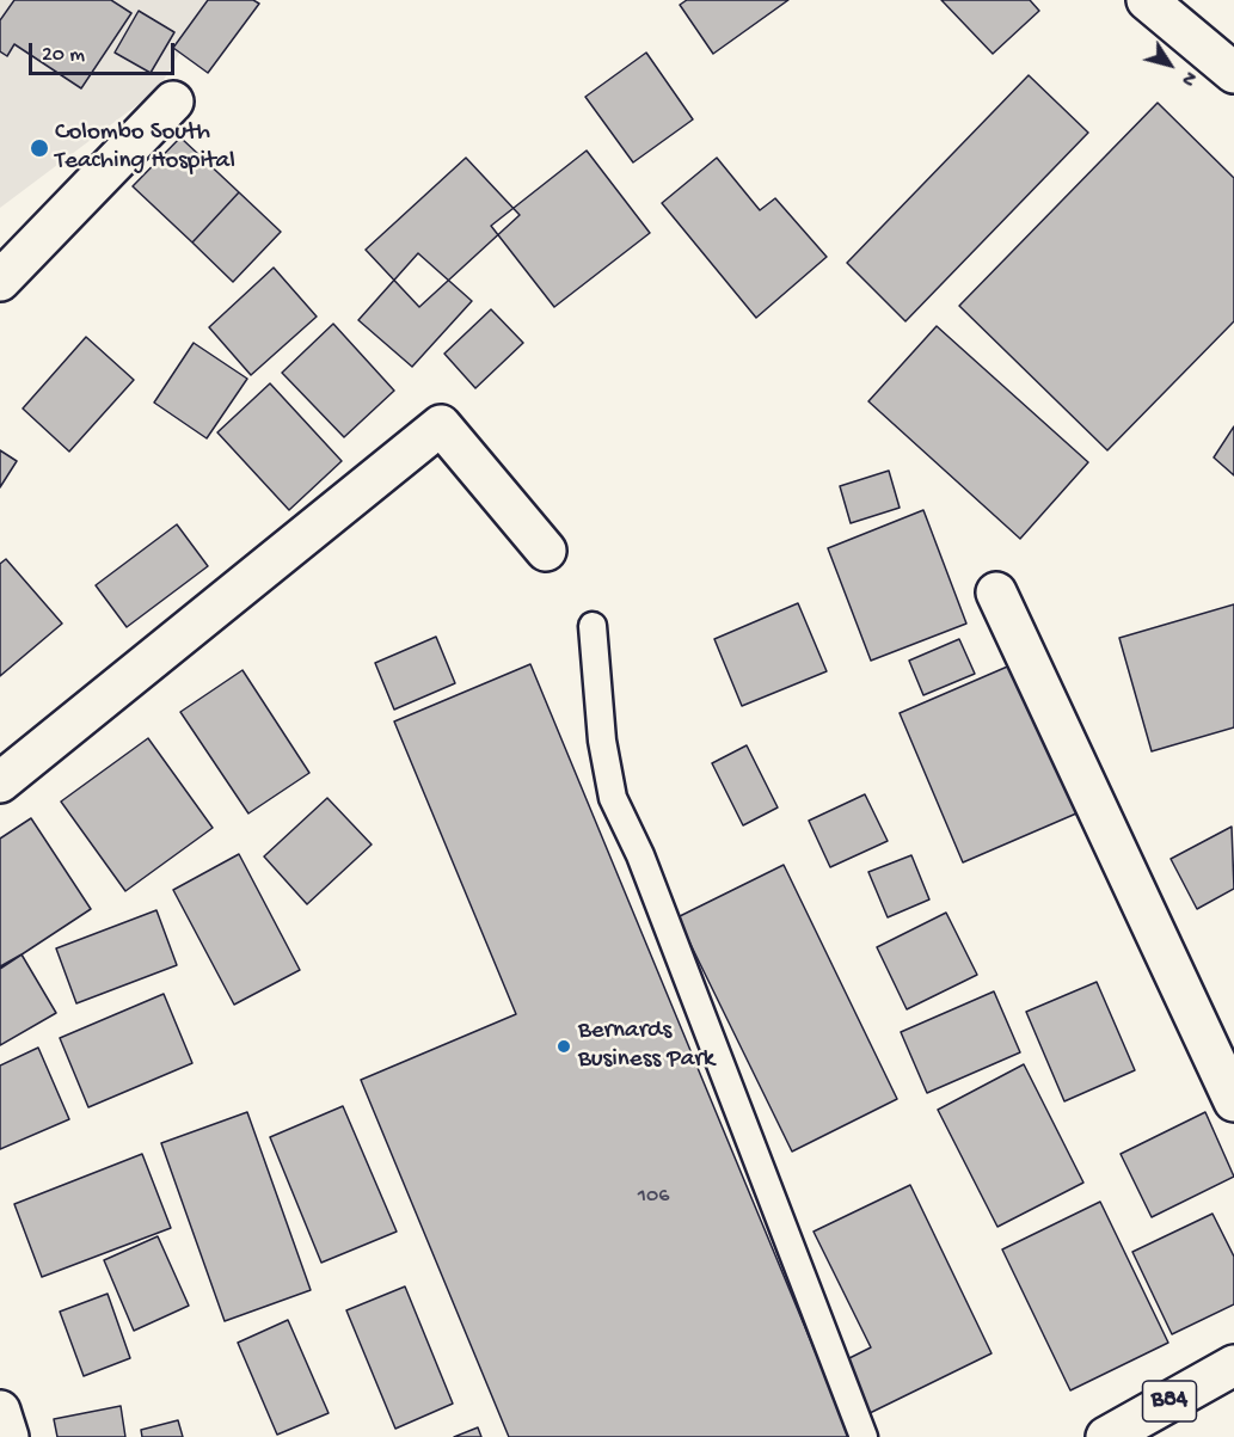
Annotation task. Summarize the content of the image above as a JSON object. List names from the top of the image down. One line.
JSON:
{"streets":{"street":["B84"]},"places":["Colombo South Teaching Hospital","Bernards Business Park"],"house_numbers":["106"],"scale_bar":"20 m","north":"bottom right"}
